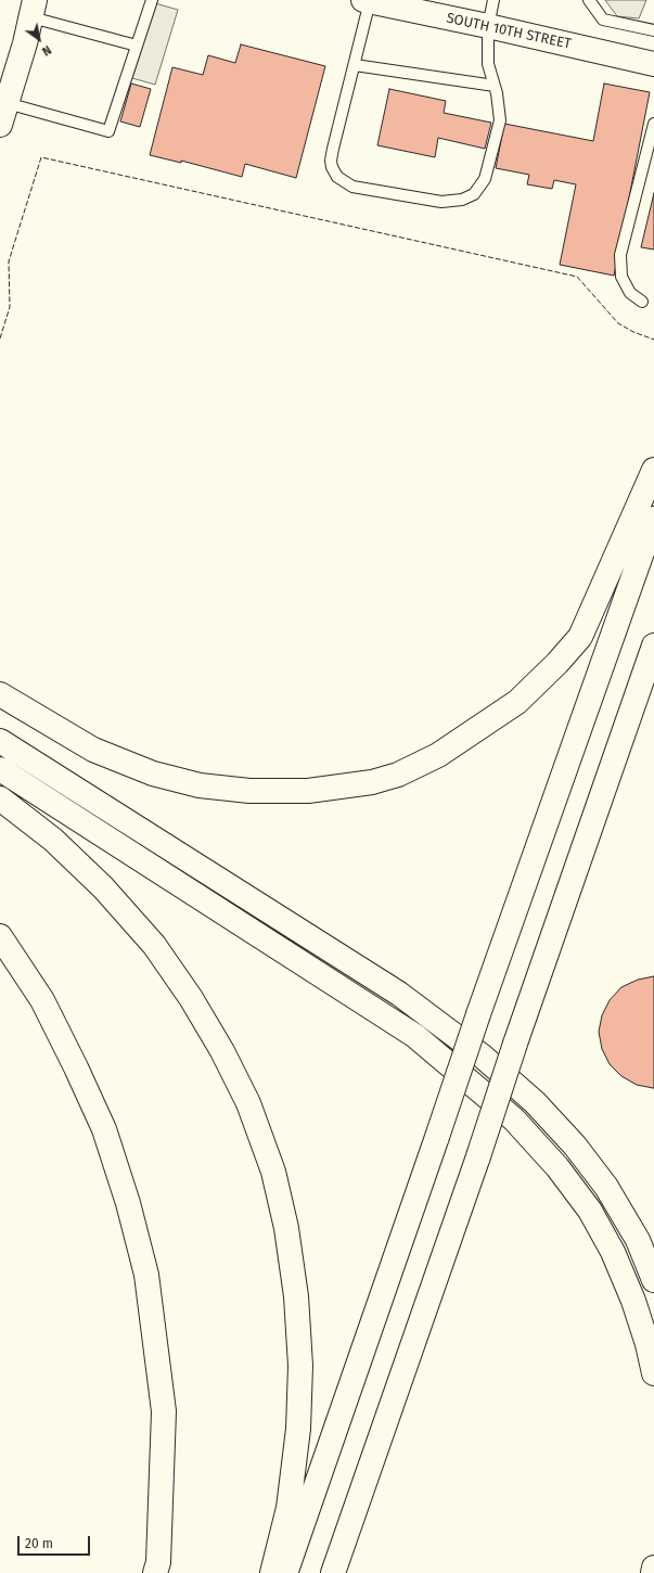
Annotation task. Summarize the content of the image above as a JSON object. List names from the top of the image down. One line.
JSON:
{"streets":{"main road":["SOUTH 10TH STREET"]},"scale_bar":"20 m","north":"bottom right"}
